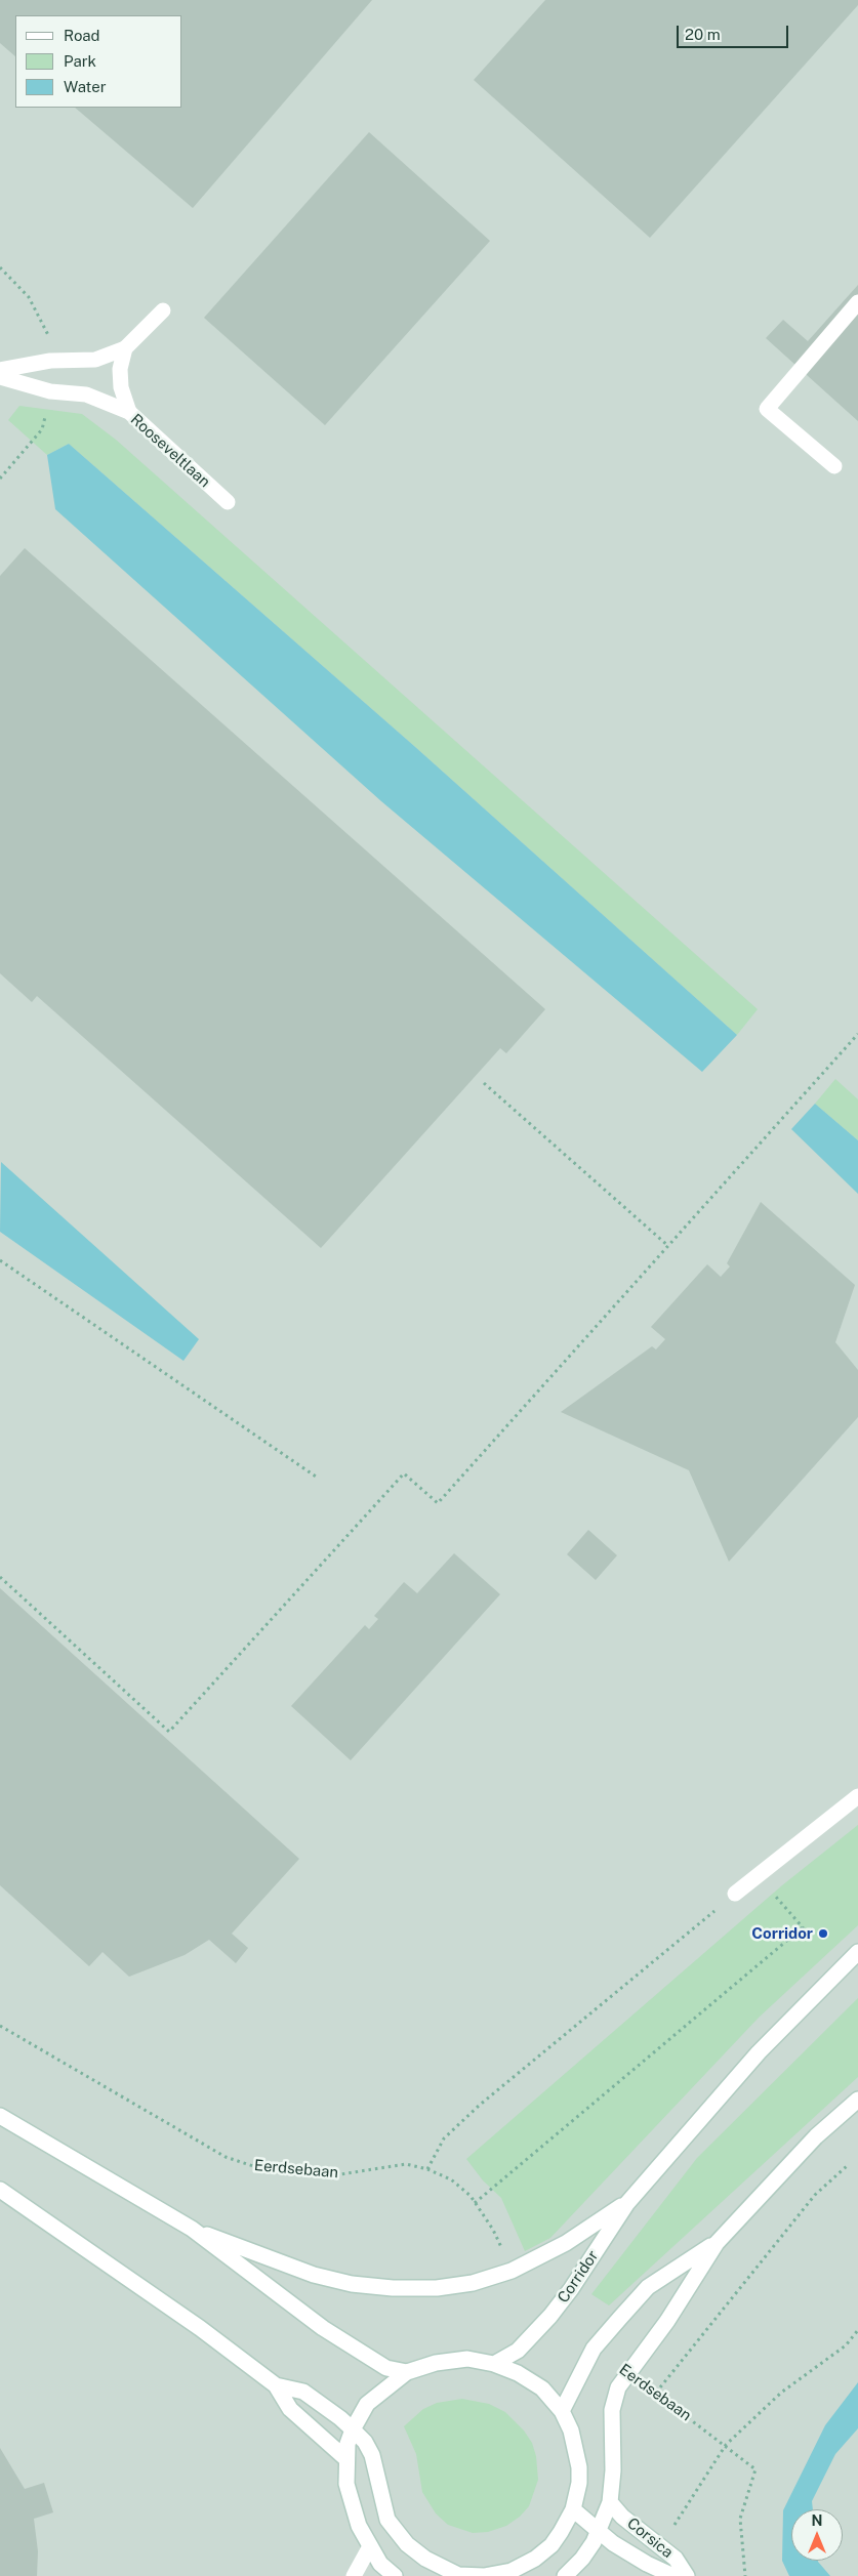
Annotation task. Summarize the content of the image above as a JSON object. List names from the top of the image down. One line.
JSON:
{"streets":{"main road":["Rooseveltlaan","Corridor","Corsica"],"path":["Eerdsebaan"]},"places":["Corridor"],"legend":["Road","Park","Water"],"scale_bar":"20 m","north":"top"}
